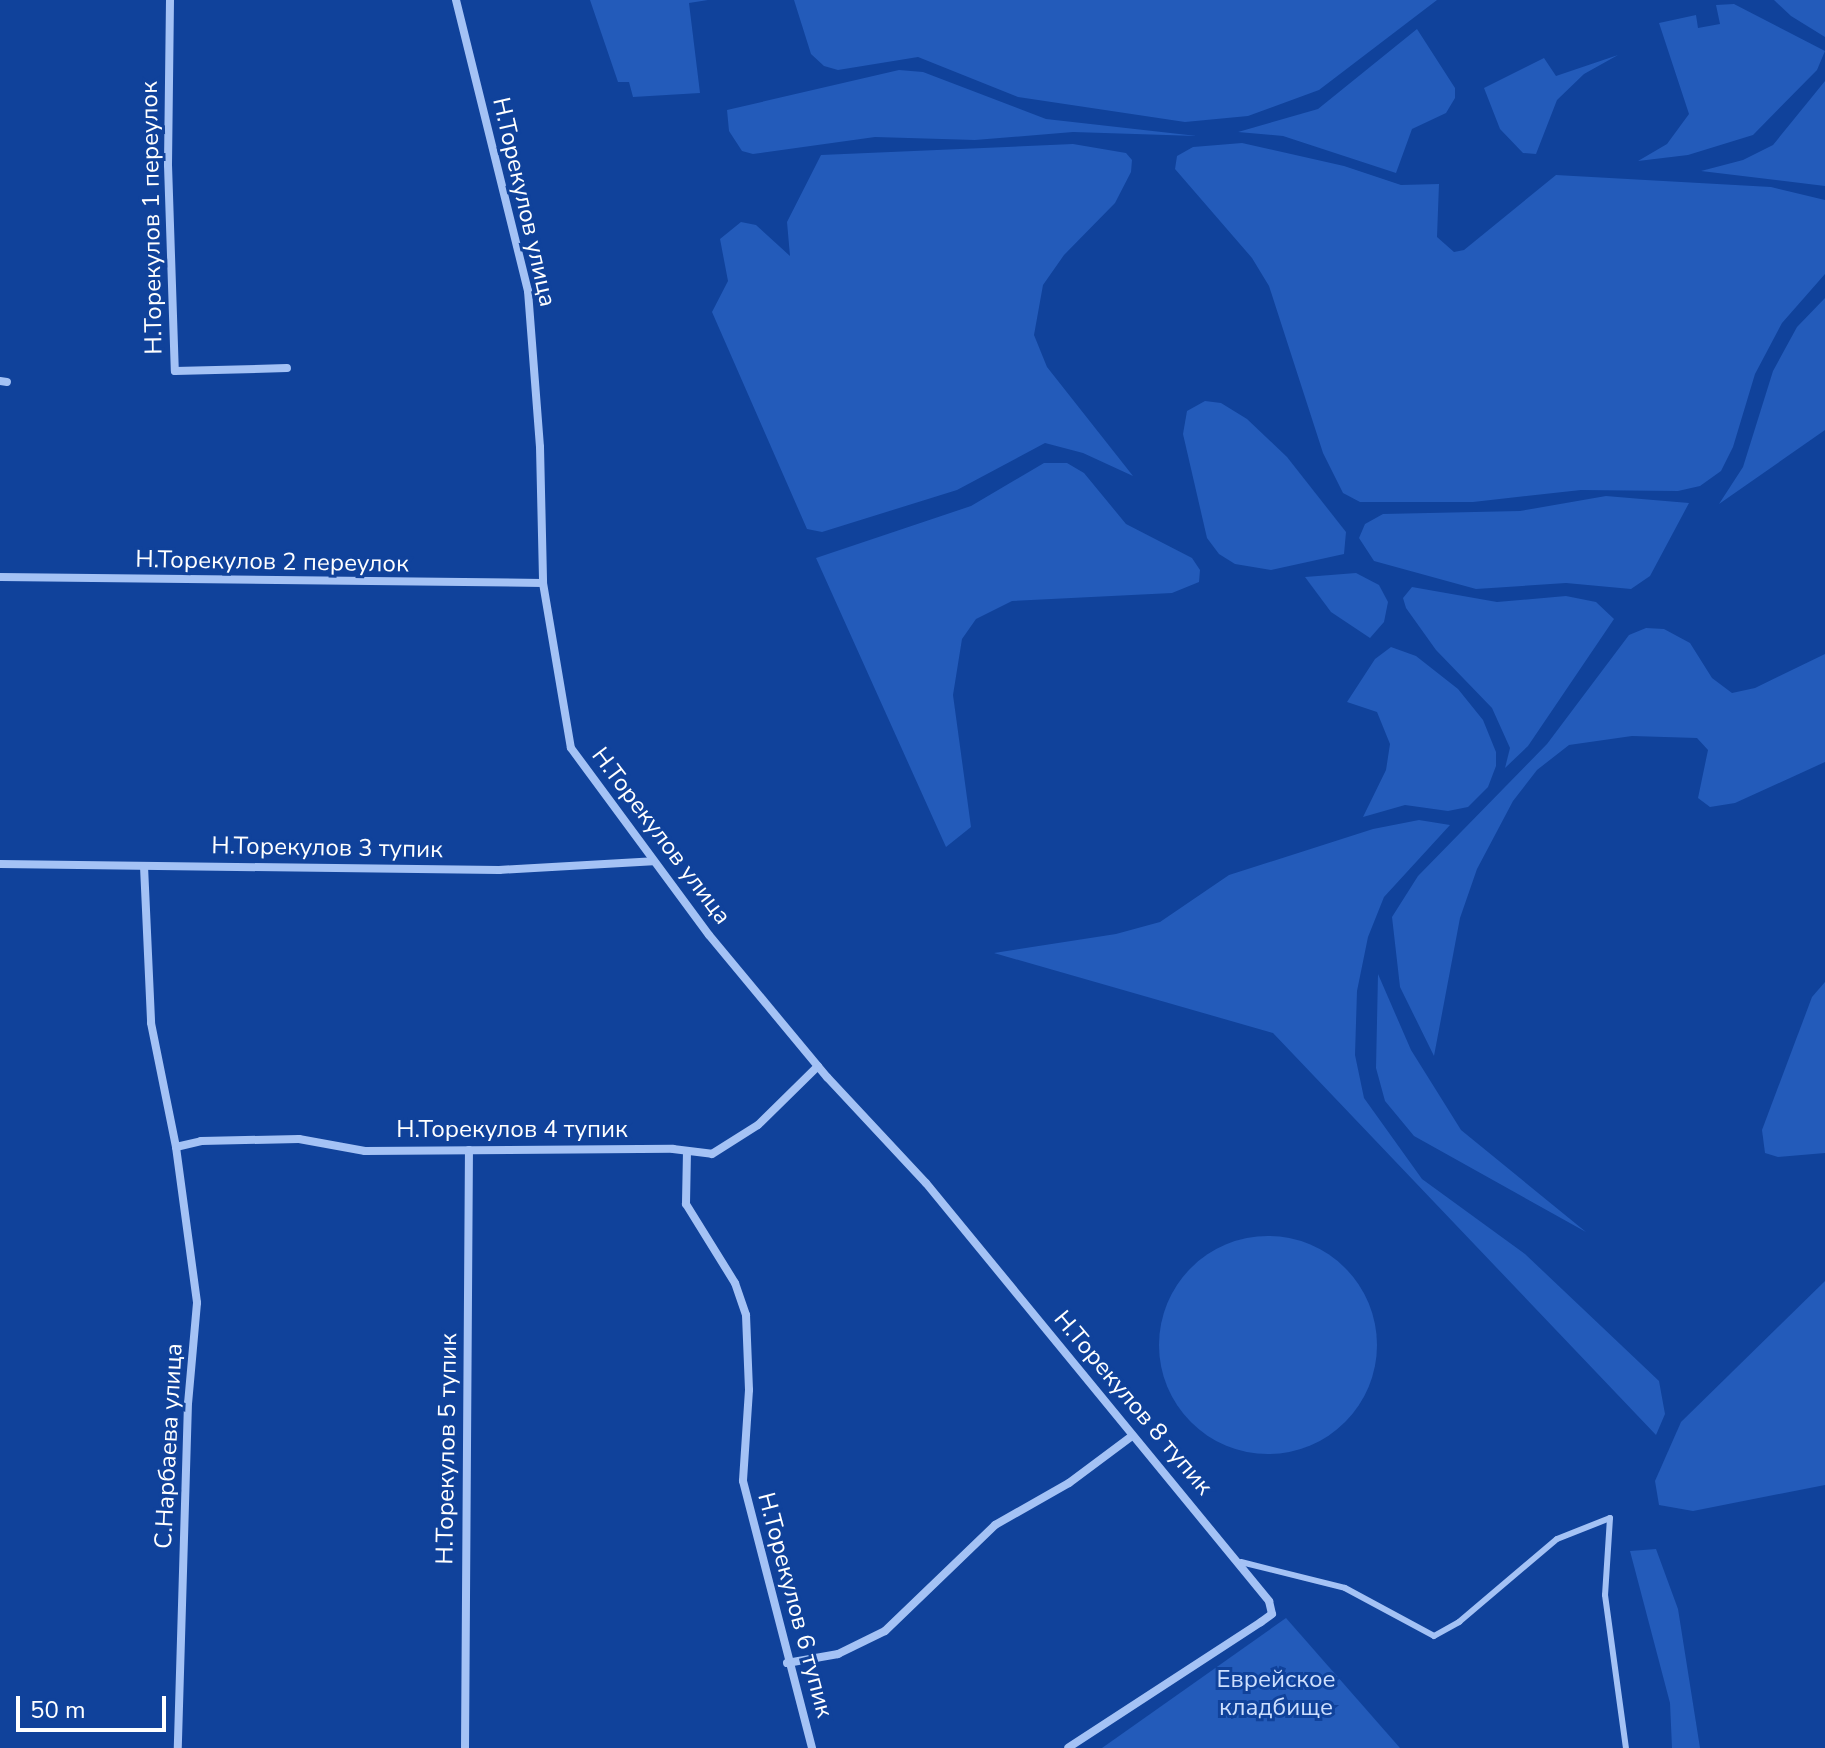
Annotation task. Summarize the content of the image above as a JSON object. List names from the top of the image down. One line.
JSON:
{"streets":{"street":["Н.Торекулов улица","Н.Торекулов 1 переулок","Н.Торекулов 2 переулок","Н.Торекулов 3 тупик","Н.Торекулов 4 тупик","Н.Торекулов 8 тупик","С.Нарбаева улица","Н.Торекулов 5 тупик","Н.Торекулов 6 тупик"]},"crossings":[["Н.Торекулов улица","Н.Торекулов 2 переулок"],["Н.Торекулов улица","Н.Торекулов 3 тупик"],["Н.Торекулов улица","Н.Торекулов 4 тупик"],["Н.Торекулов улица","Н.Торекулов 8 тупик"],["Н.Торекулов 3 тупик","С.Нарбаева улица"],["Н.Торекулов 4 тупик","С.Нарбаева улица"],["Н.Торекулов 4 тупик","Н.Торекулов 5 тупик"],["Н.Торекулов 4 тупик","Н.Торекулов 6 тупик"]],"parks":["Еврейское кладбище"],"scale_bar":"50 m"}
